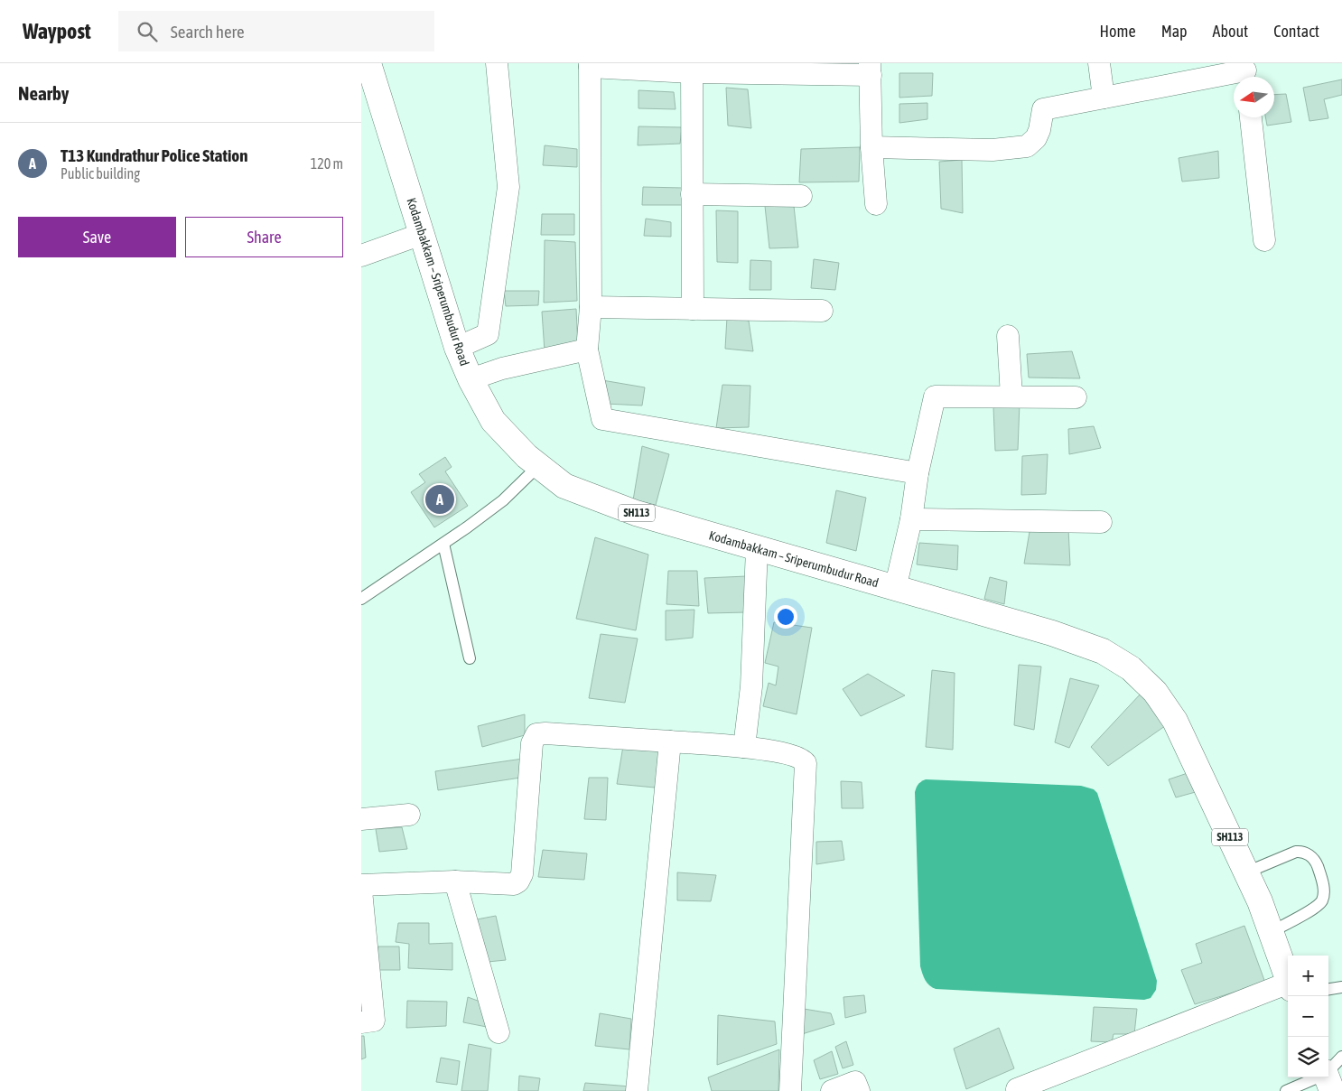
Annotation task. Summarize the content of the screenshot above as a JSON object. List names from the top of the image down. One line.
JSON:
{"streets":{"main road":["Kodambakkam – Sriperumbudur Road","SH113"]},"north":"left","page":{"header":"Waypost","search":"Search here","nav":["Home","Map","About","Contact"],"heading":"Nearby","list":[{"mark":"A","name":"T13 Kundrathur Police Station","note":"Public building","value":"120 m"}],"buttons":["Save","Share"],"pins":"A","map_buttons":["+","−"]}}
